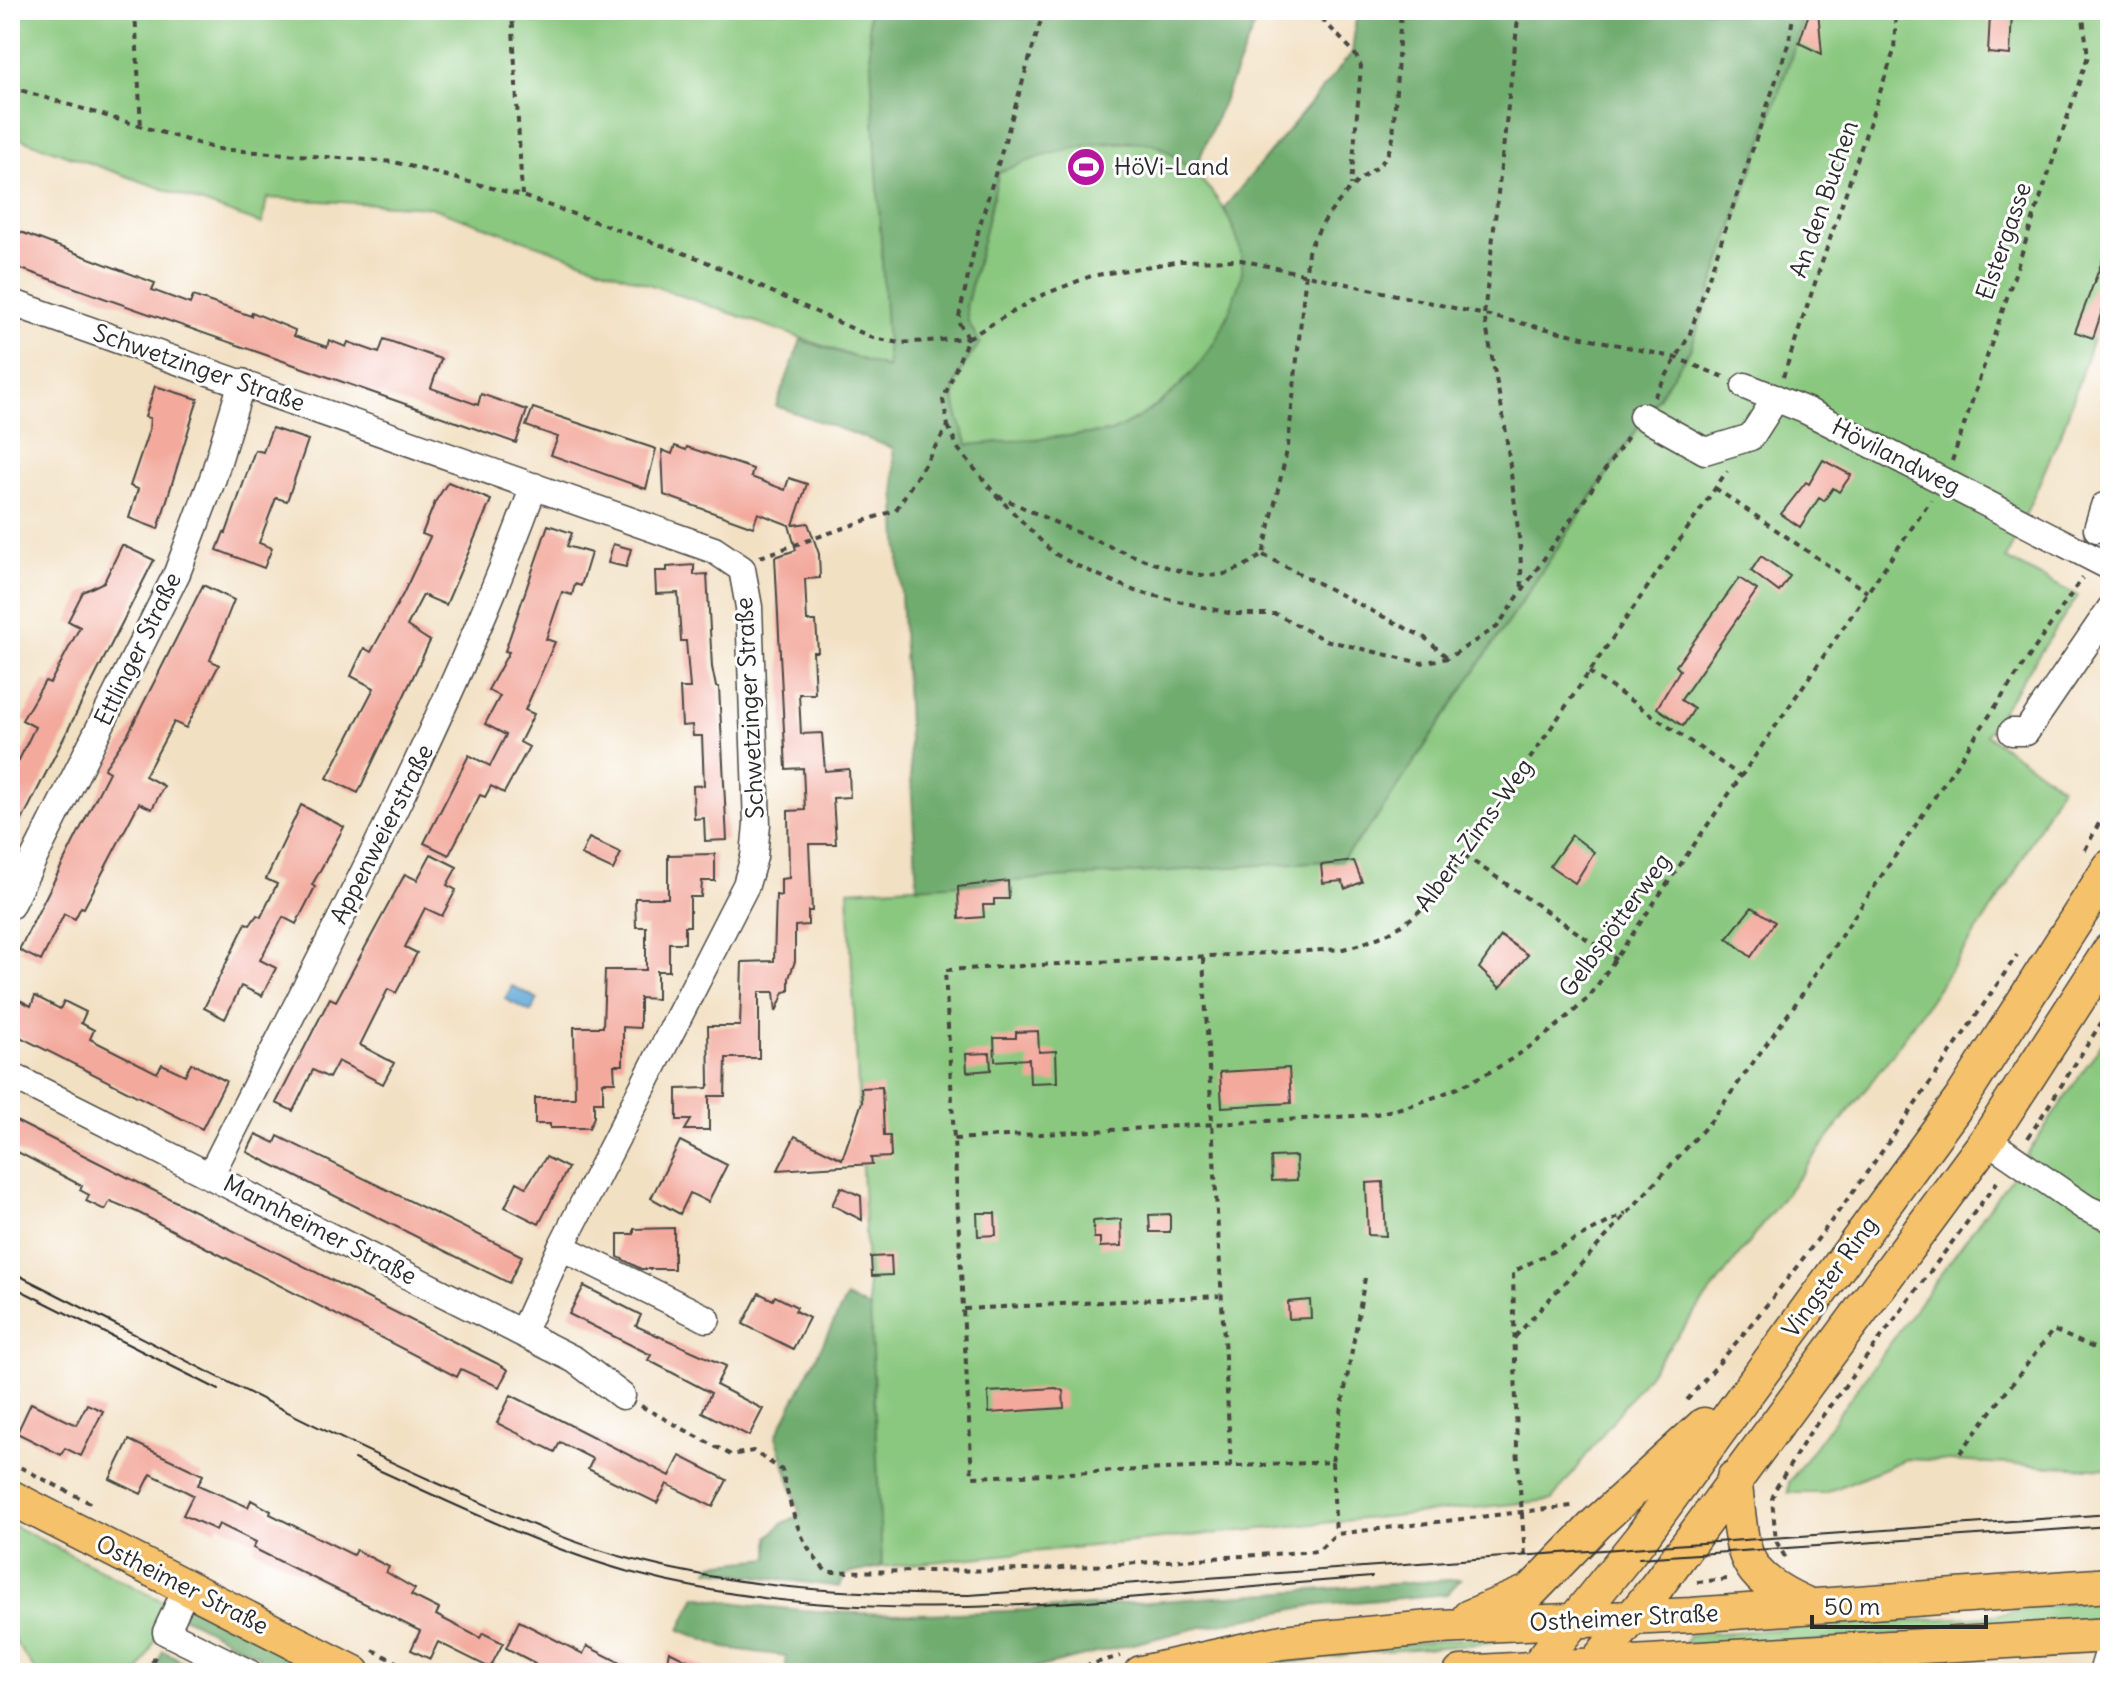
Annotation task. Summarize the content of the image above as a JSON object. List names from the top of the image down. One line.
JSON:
{"streets":{"main road":["Vingster Ring","Ostheimer Straße"],"street":["Schwetzinger Straße","Hövilandweg","Ettlinger Straße","Appenweierstraße","Mannheimer Straße"],"path":["An den Buchen","Elstergasse","Albert-Zims-Weg","Gelbspötterweg"]},"crossings":[["An den Buchen","Hövilandweg"],["Elstergasse","Hövilandweg"],["Elstergasse","Gelbspötterweg"],["Schwetzinger Straße","Ettlinger Straße"],["Schwetzinger Straße","Appenweierstraße"],["Schwetzinger Straße","Mannheimer Straße"],["Hövilandweg","Gelbspötterweg"],["Appenweierstraße","Mannheimer Straße"],["Albert-Zims-Weg","Gelbspötterweg"],["Vingster Ring","Ostheimer Straße"]],"places":{"sports":["HöVi-Land"]},"scale_bar":"50 m"}
